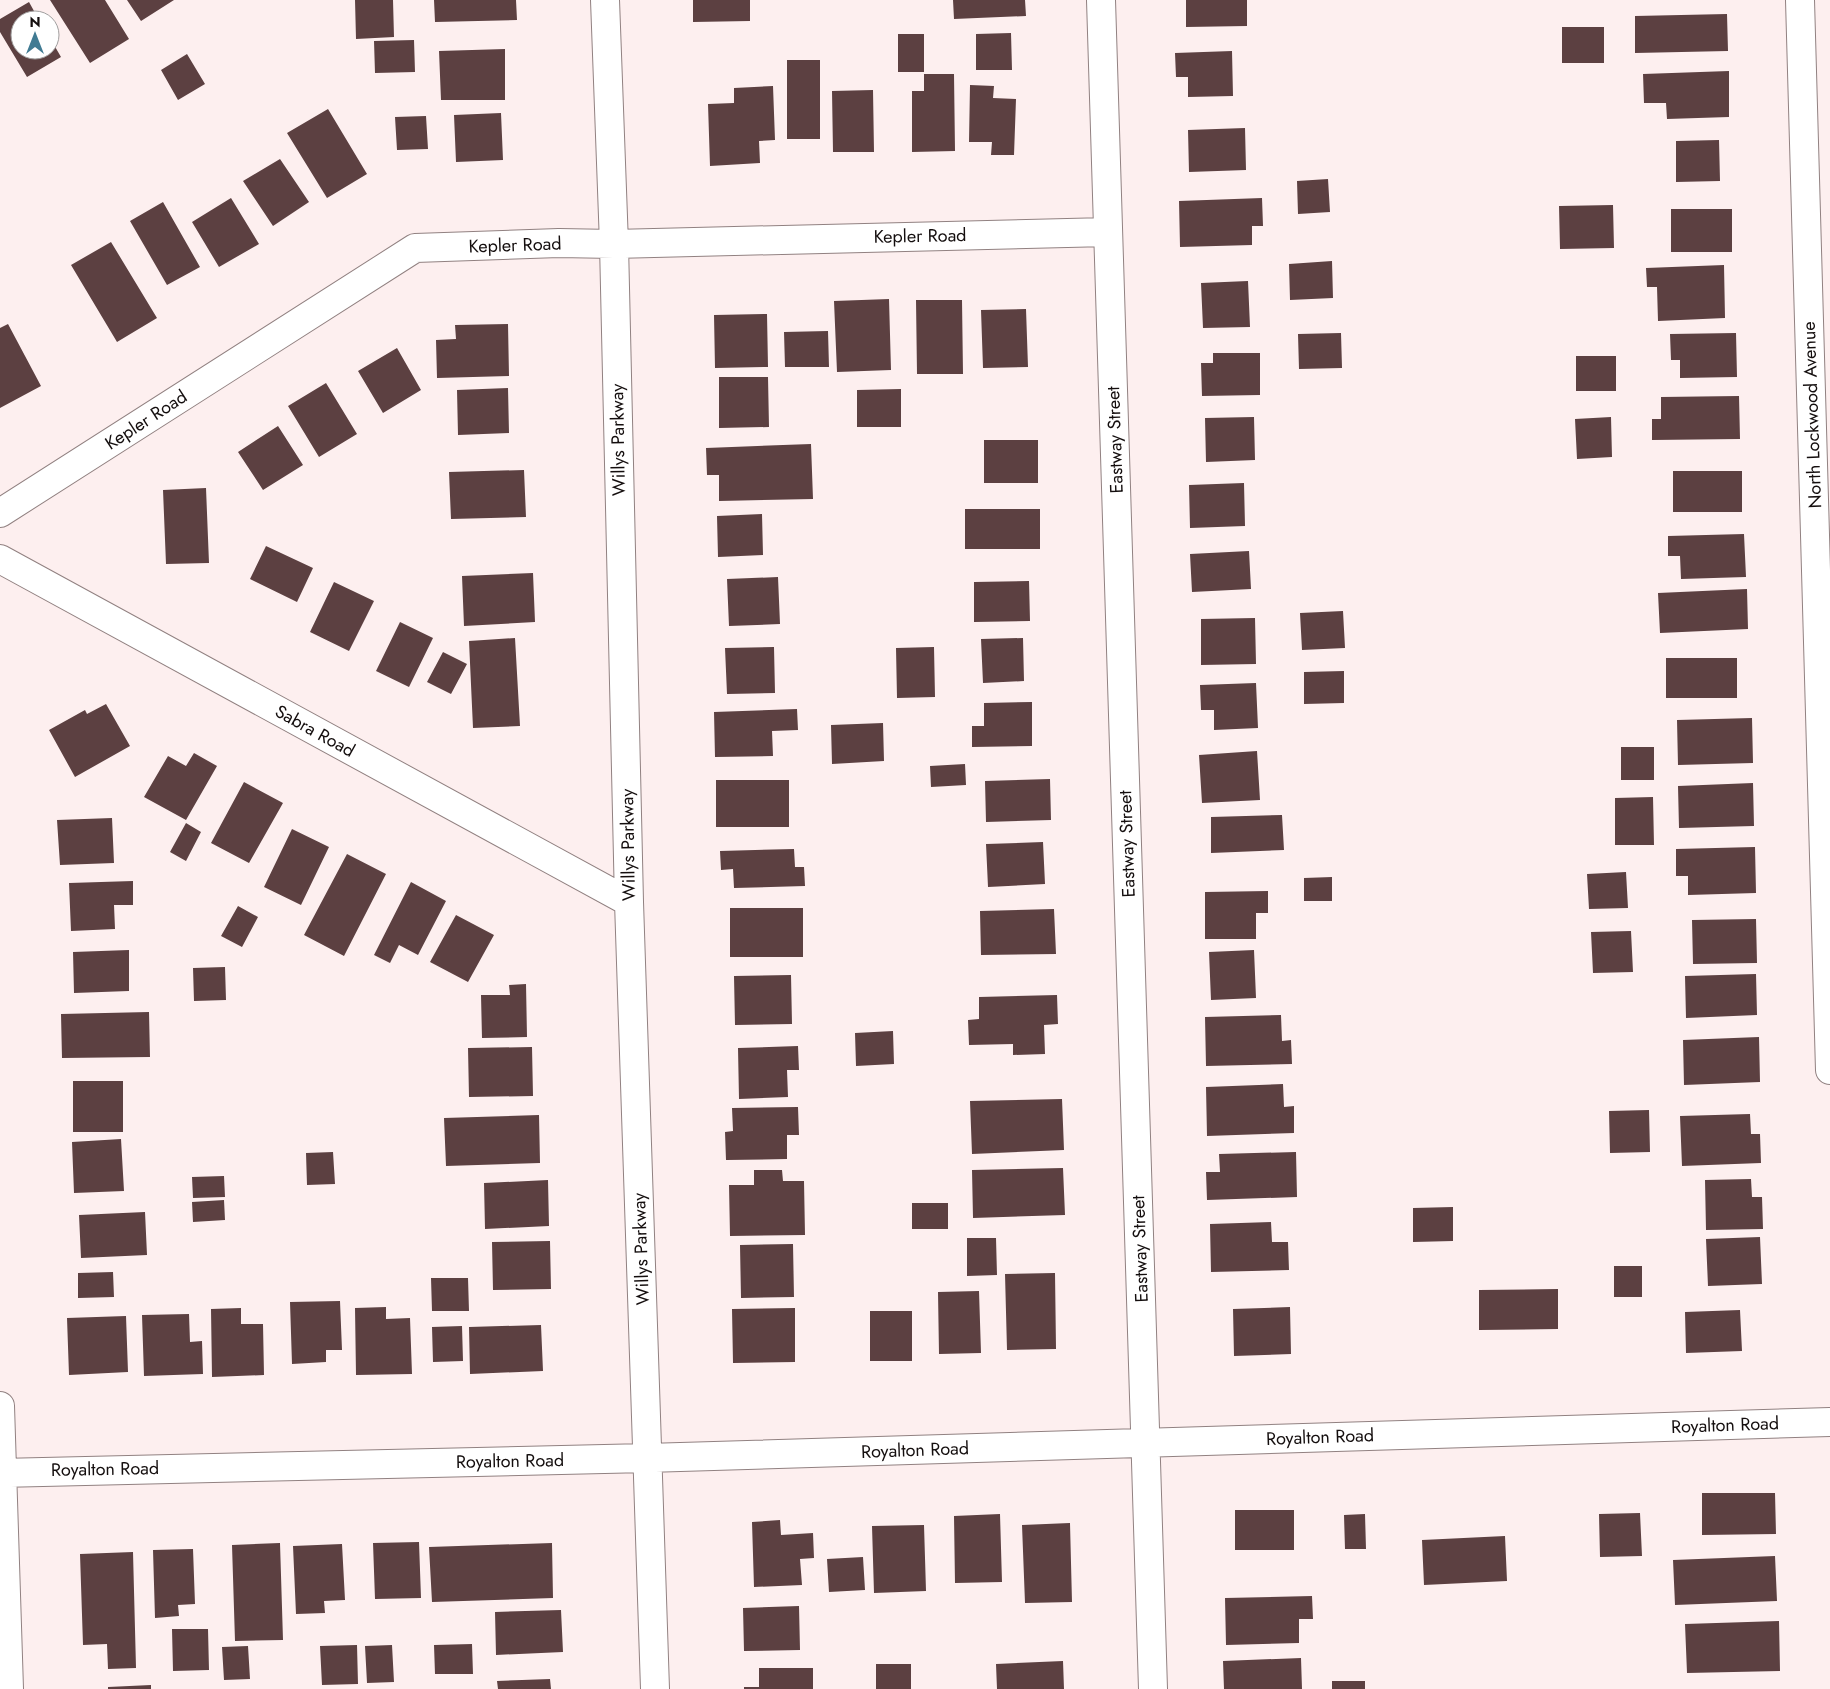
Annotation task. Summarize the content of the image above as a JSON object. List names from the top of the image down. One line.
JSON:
{"streets":{"street":["Kepler Road","North Lockwood Avenue","Willys Parkway","Eastway Street","Sabra Road","Royalton Road"]},"crossings":[["Kepler Road","Willys Parkway"],["Kepler Road","Eastway Street"],["Willys Parkway","Sabra Road"],["Willys Parkway","Royalton Road"],["Eastway Street","Royalton Road"]],"north":"top"}
